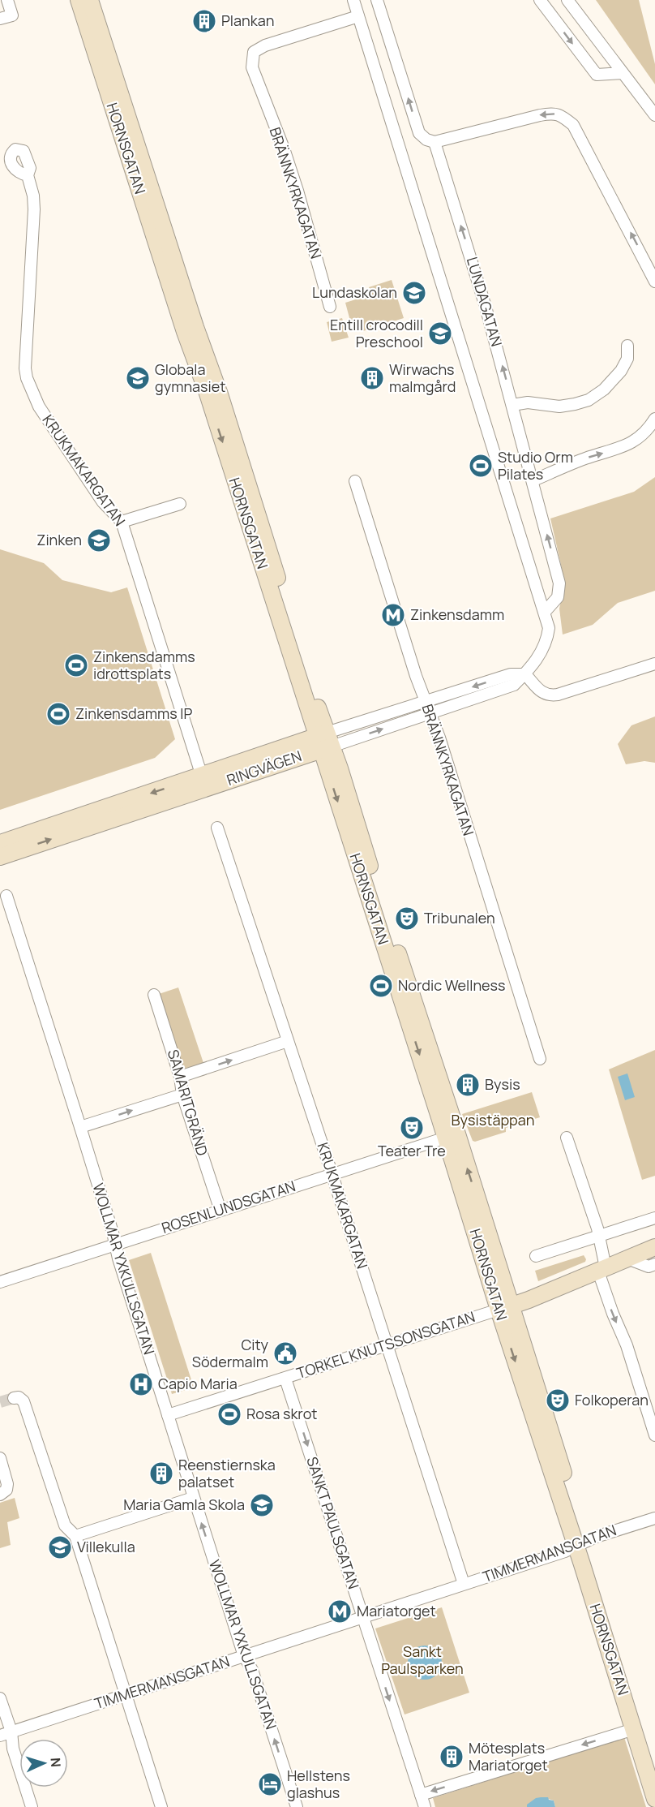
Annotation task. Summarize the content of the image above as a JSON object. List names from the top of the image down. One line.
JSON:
{"streets":{"street":["HORNSGATAN","BRÄNNKYRKAGATAN","LUNDAGATAN","KRUKMAKARGATAN","RINGVÄGEN","SAMARITGRÄND","ROSENLUNDSGATAN","WOLLMAR YXKULLSGATAN","TORKEL KNUTSSONSGATAN","SANKT PAULSGATAN","TIMMERMANSGATAN"]},"crossings":[["HORNSGATAN","RINGVÄGEN"],["HORNSGATAN","ROSENLUNDSGATAN"],["HORNSGATAN","TORKEL KNUTSSONSGATAN"],["HORNSGATAN","TIMMERMANSGATAN"],["BRÄNNKYRKAGATAN","RINGVÄGEN"],["LUNDAGATAN","RINGVÄGEN"],["KRUKMAKARGATAN","RINGVÄGEN"],["KRUKMAKARGATAN","ROSENLUNDSGATAN"],["KRUKMAKARGATAN","TORKEL KNUTSSONSGATAN"],["KRUKMAKARGATAN","TIMMERMANSGATAN"],["SAMARITGRÄND","ROSENLUNDSGATAN"],["ROSENLUNDSGATAN","WOLLMAR YXKULLSGATAN"],["WOLLMAR YXKULLSGATAN","TORKEL KNUTSSONSGATAN"],["WOLLMAR YXKULLSGATAN","TIMMERMANSGATAN"],["TORKEL KNUTSSONSGATAN","SANKT PAULSGATAN"],["SANKT PAULSGATAN","TIMMERMANSGATAN"]],"one_way":["SANKT PAULSGATAN"],"parks":["Bysistäppan","Sankt Paulsparken"],"places":{"building":["Plankan","Wirwachs malmgård","Bysis","Reenstiernska palatset","Mötesplats Mariatorget"],"school or university":["Lundaskolan","Entill crocodill Preschool","Globala gymnasiet","Zinken","Maria Gamla Skola","Villekulla"],"sports":["Studio Orm Pilates","Zinkensdamms idrottsplats","Zinkensdamms IP","Nordic Wellness","Rosa skrot"],"metro station":["Zinkensdamm","Mariatorget"],"theatre":["Tribunalen","Teater Tre","Folkoperan"],"public building":["City Södermalm"],"hospital":["Capio Maria"],"hotel":["Hellstens glashus"]},"north":"right"}
